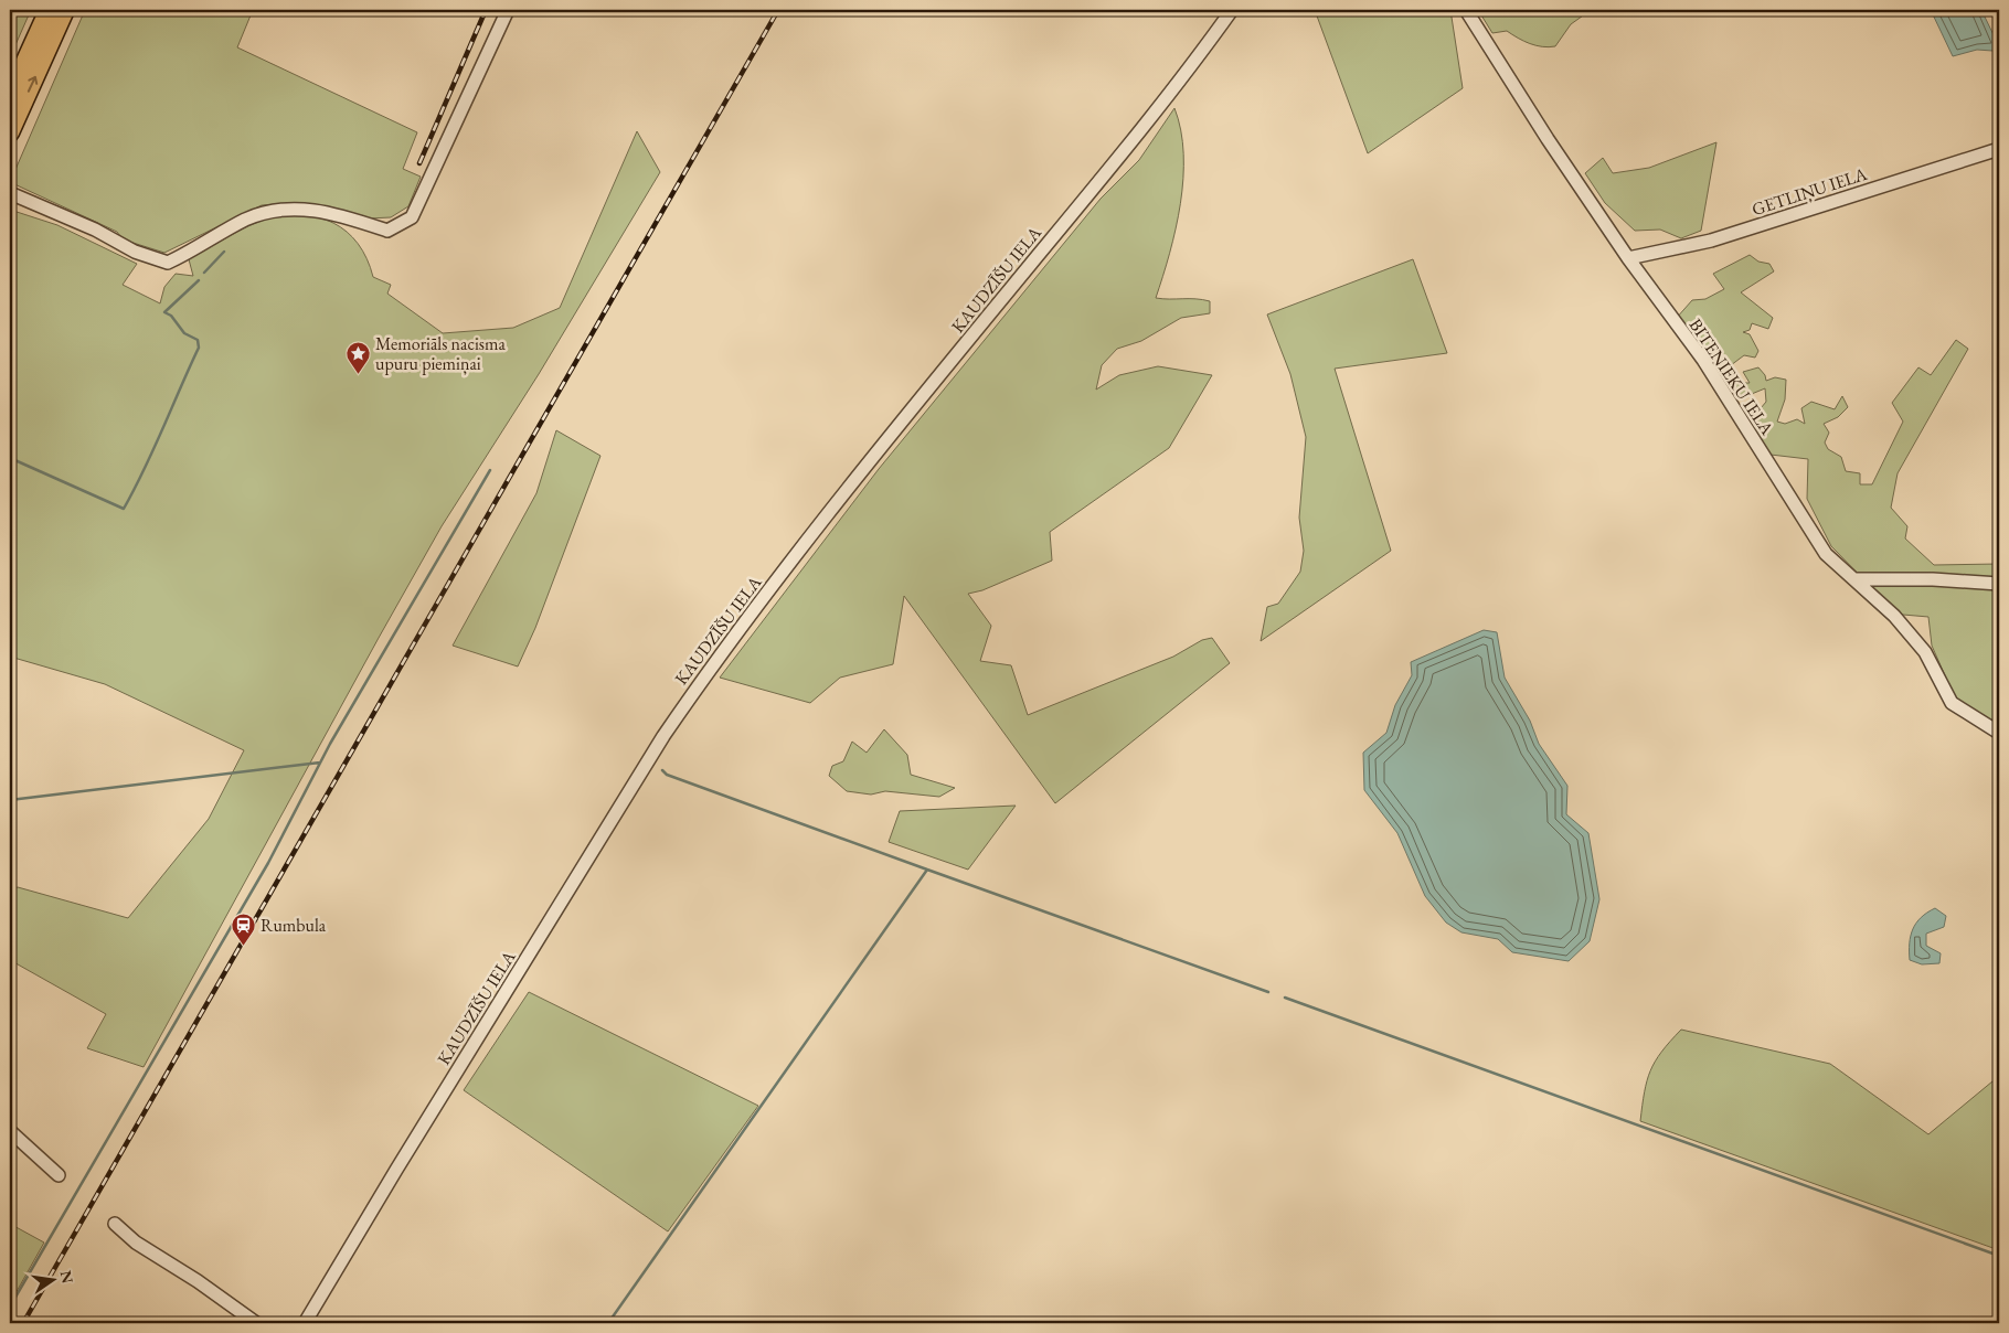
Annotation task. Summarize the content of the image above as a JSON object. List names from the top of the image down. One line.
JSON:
{"streets":{"street":["GETLIŅU IELA","KAUDZĪŠU IELA","BITENIEKU IELA"]},"crossings":[["GETLIŅU IELA","BITENIEKU IELA"]],"places":{"place":["Memoriāls nacisma upuru piemiņai"],"station":["Rumbula"]},"north":"right"}
